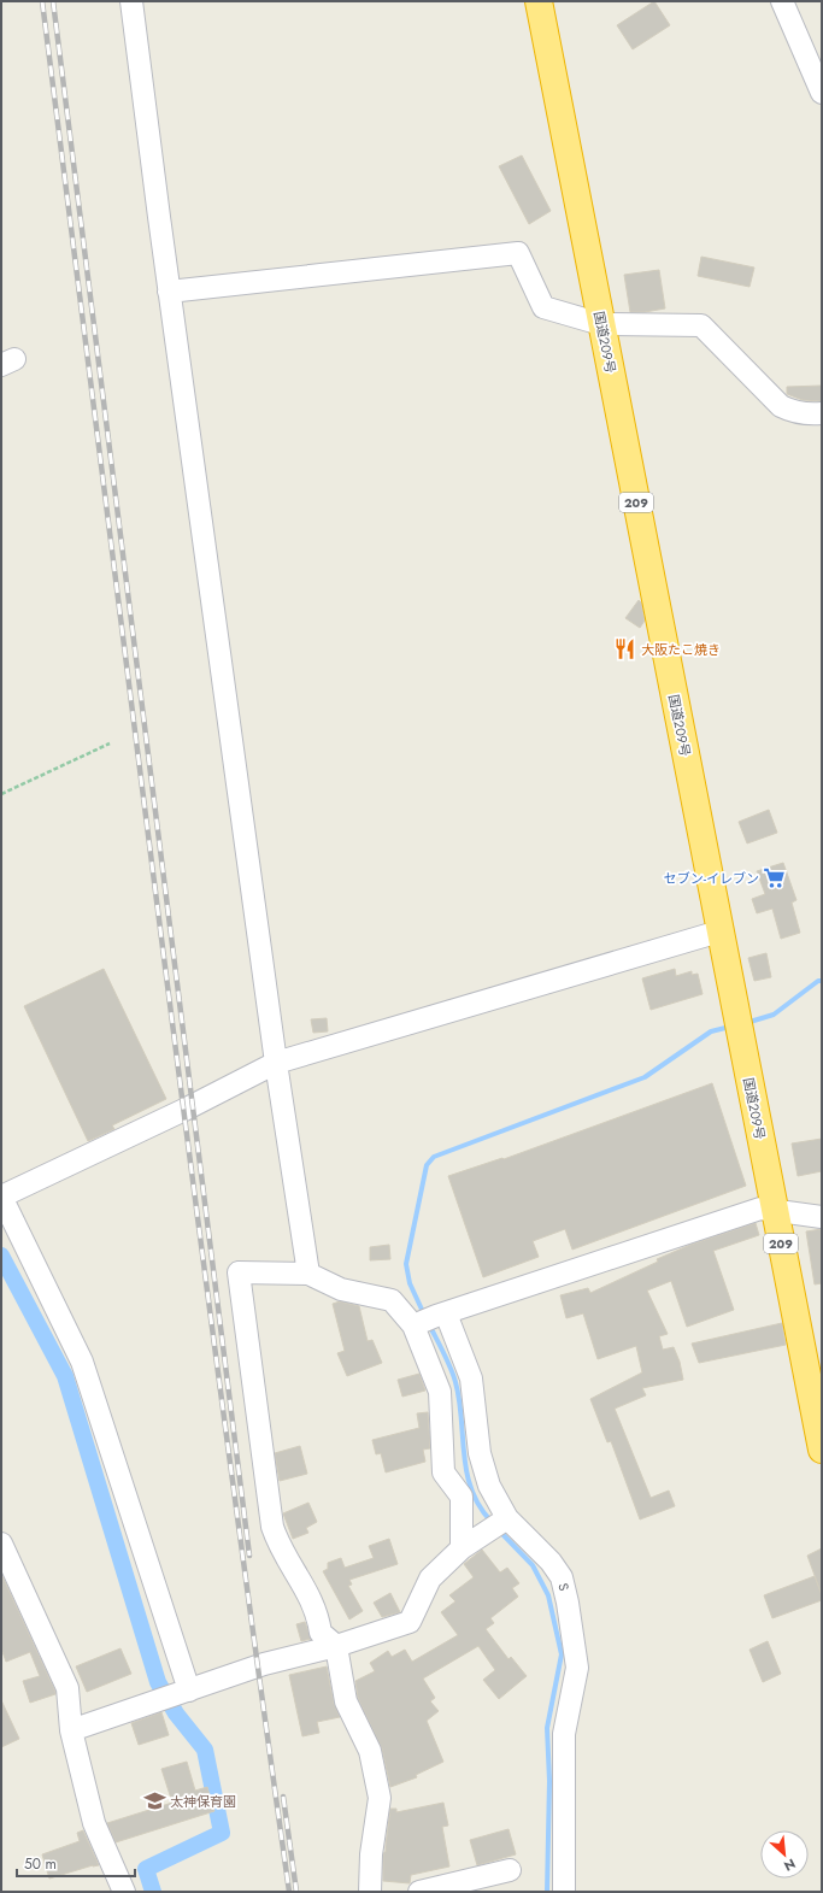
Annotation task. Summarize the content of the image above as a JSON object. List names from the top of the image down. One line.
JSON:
{"streets":{"highway":["国道209号","209"],"street":["S"]},"places":{"restaurant":["大阪たこ焼き"],"supermarket":["セブン-イレブン"],"school or university":["太神保育園"]},"scale_bar":"50 m","north":"bottom right"}
